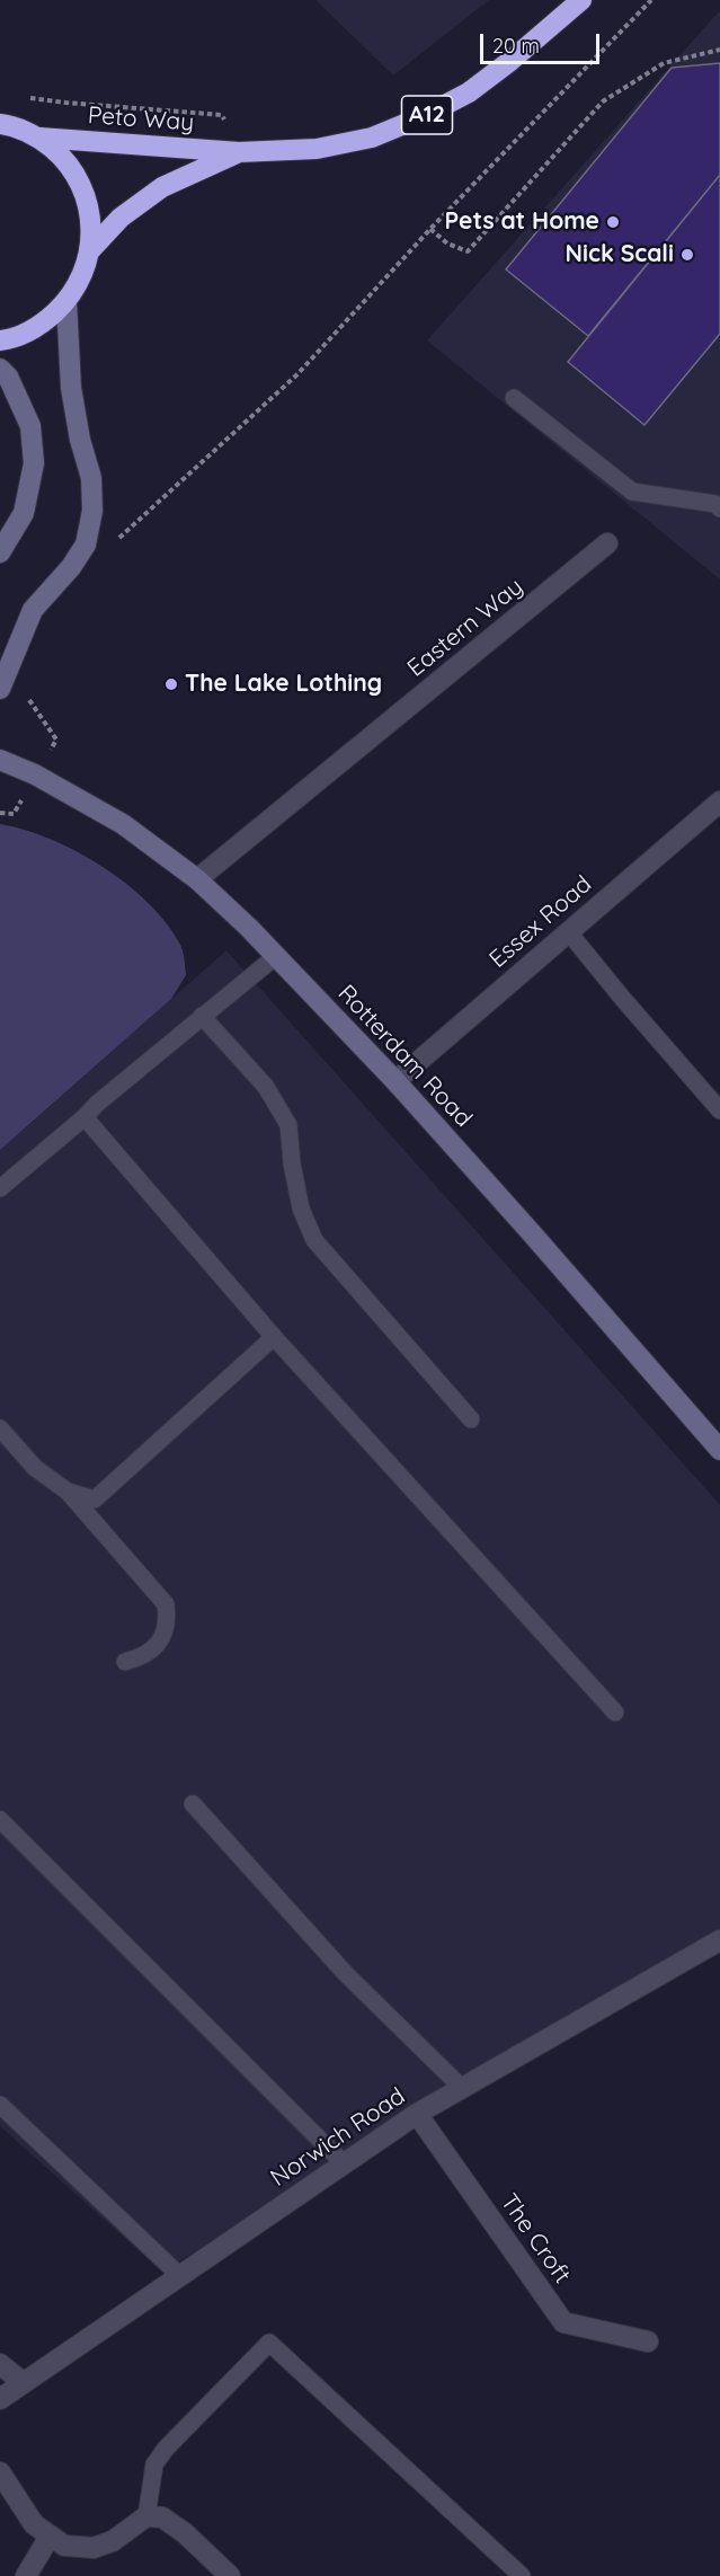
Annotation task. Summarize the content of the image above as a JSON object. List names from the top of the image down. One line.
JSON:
{"streets":{"highway":["A12","Peto Way"],"street":["Eastern Way","Essex Road","Rotterdam Road","Norwich Road","The Croft"]},"crossings":[["Eastern Way","Rotterdam Road"],["Essex Road","Rotterdam Road"],["Norwich Road","The Croft"]],"places":["Pets at Home","Nick Scali","The Lake Lothing"],"scale_bar":"20 m"}
